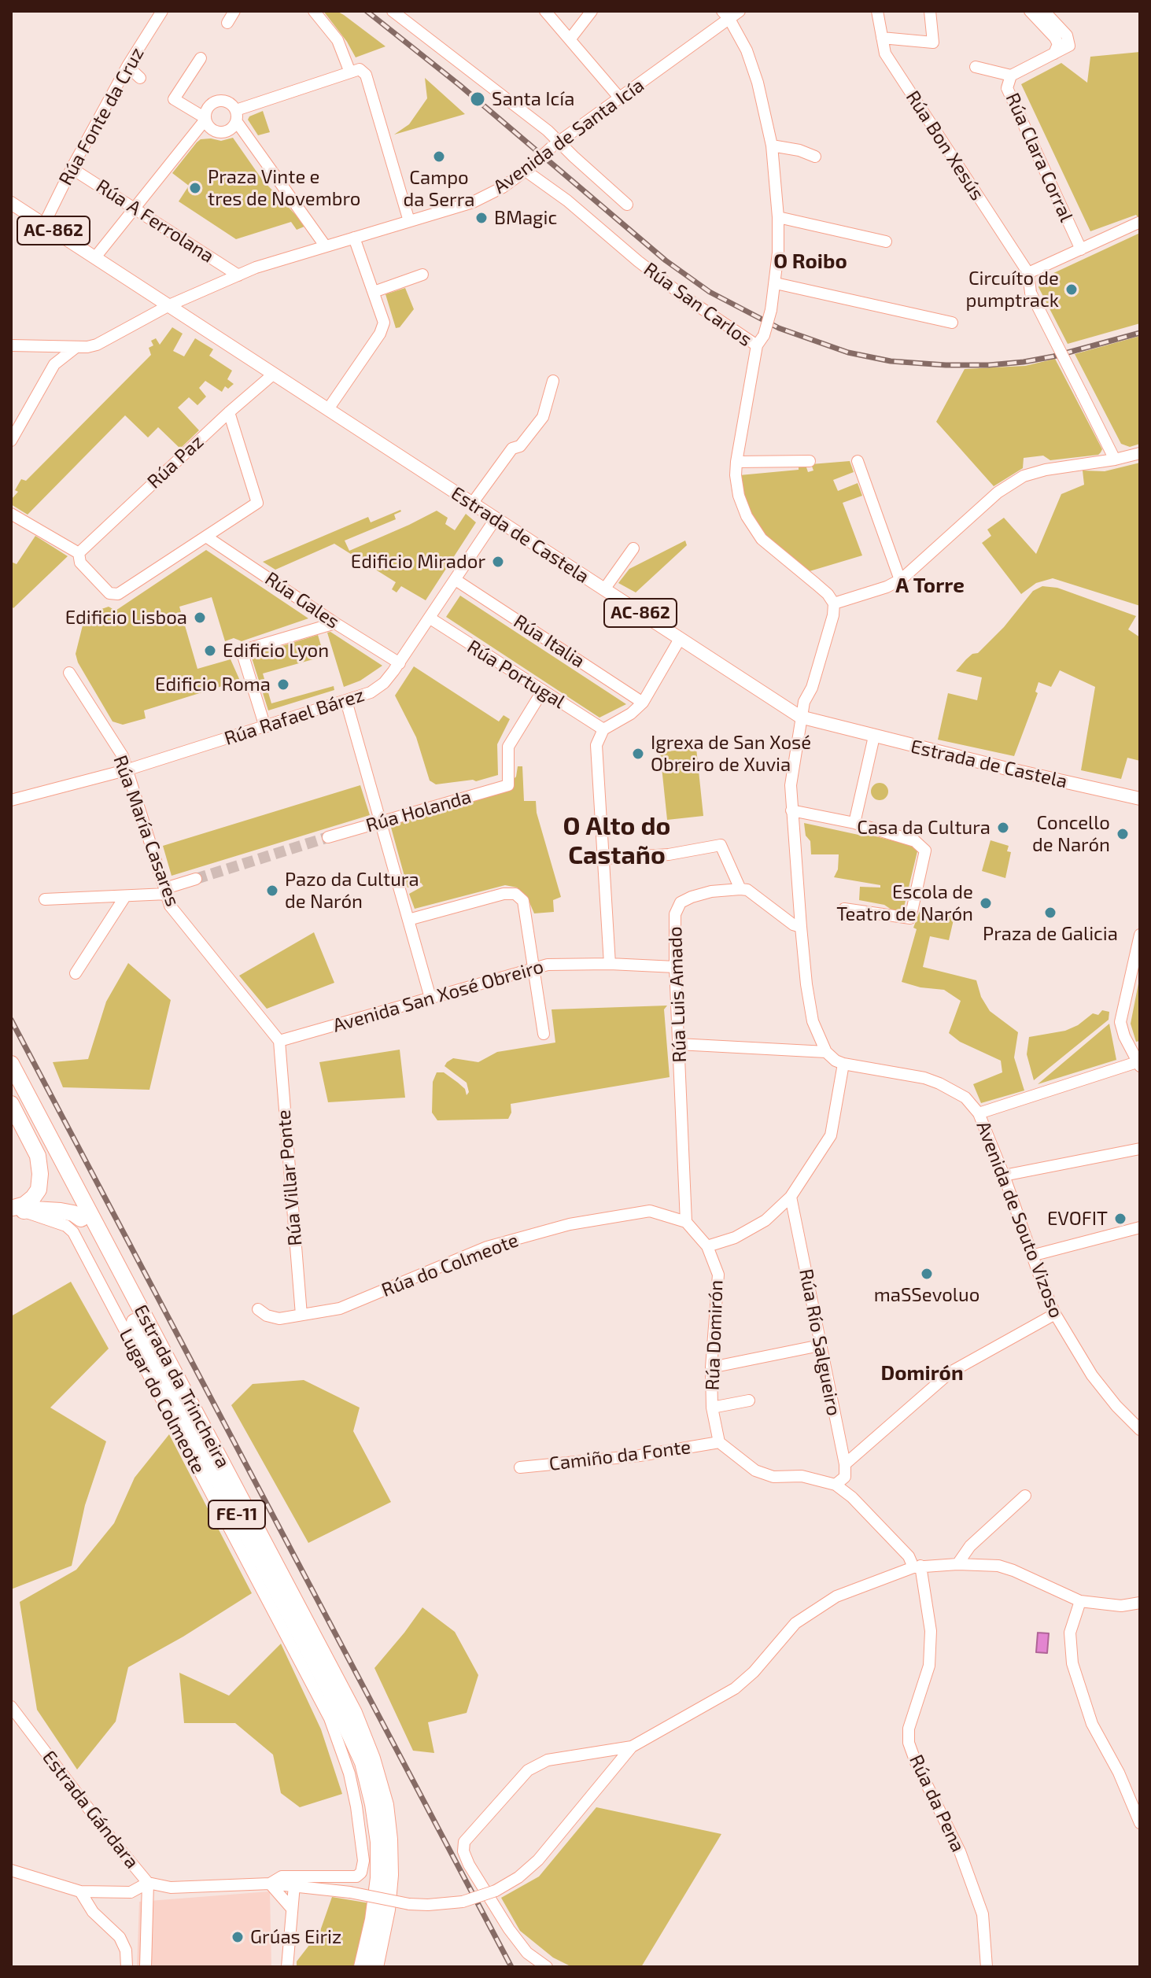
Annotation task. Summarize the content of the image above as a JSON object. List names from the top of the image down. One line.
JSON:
{"streets":{"highway":["Estrada da Trincheira","FE-11"],"main road":["AC-862","Estrada de Castela"],"street":["Rúa Fonte da Cruz","Avenida de Santa Icía","Rúa Bon Xesús","Rúa Clara Corral","Rúa A Ferrolana","Rúa San Carlos","Rúa Paz","Rúa Gales","Rúa Italia","Rúa Portugal","Rúa Rafael Bárez","Rúa Holanda","Rúa María Casares","Rúa Luis Amado","Avenida San Xosé Obreiro","Rúa Villar Ponte","Avenida de Souto Vizoso","Rúa do Colmeote","Rúa Domirón","Rúa Río Salgueiro","Lugar do Colmeote","Camiño da Fonte","Rúa da Pena","Estrada Gándara"]},"crossings":[["Rúa Fonte da Cruz","Rúa A Ferrolana"],["Rúa Fonte da Cruz","Estrada de Castela"],["Avenida de Santa Icía","Rúa A Ferrolana"],["Avenida de Santa Icía","Rúa San Carlos"],["Avenida de Santa Icía","Estrada de Castela"],["Rúa Paz","Estrada de Castela"],["Estrada de Castela","Rúa Rafael Bárez"],["Rúa Gales","Rúa Rafael Bárez"],["Rúa Italia","Rúa Rafael Bárez"],["Rúa Portugal","Rúa Rafael Bárez"],["Rúa Portugal","Rúa Holanda"],["Rúa Rafael Bárez","Rúa María Casares"],["Rúa María Casares","Avenida San Xosé Obreiro"],["Rúa María Casares","Rúa Villar Ponte"],["Rúa Luis Amado","Avenida San Xosé Obreiro"],["Rúa Luis Amado","Rúa do Colmeote"],["Avenida San Xosé Obreiro","Rúa Villar Ponte"],["Rúa Villar Ponte","Rúa do Colmeote"],["Rúa Domirón","Camiño da Fonte"],["Lugar do Colmeote","Estrada Gándara"]],"districts":["O Roibo","A Torre","O Alto do Castaño","Domirón"],"places":["Santa Icía","Campo da Serra","Praza Vinte e tres de Novembro","BMagic","Circuíto de pumptrack","Edificio Mirador","Edificio Lisboa","Edificio Lyon","Edificio Roma","Igrexa de San Xosé Obreiro de Xuvia","Casa da Cultura","Concello de Narón","Pazo da Cultura de Narón","Escola de Teatro de Narón","Praza de Galicia","EVOFIT","maSSevoluo","Grúas Eiriz"]}
